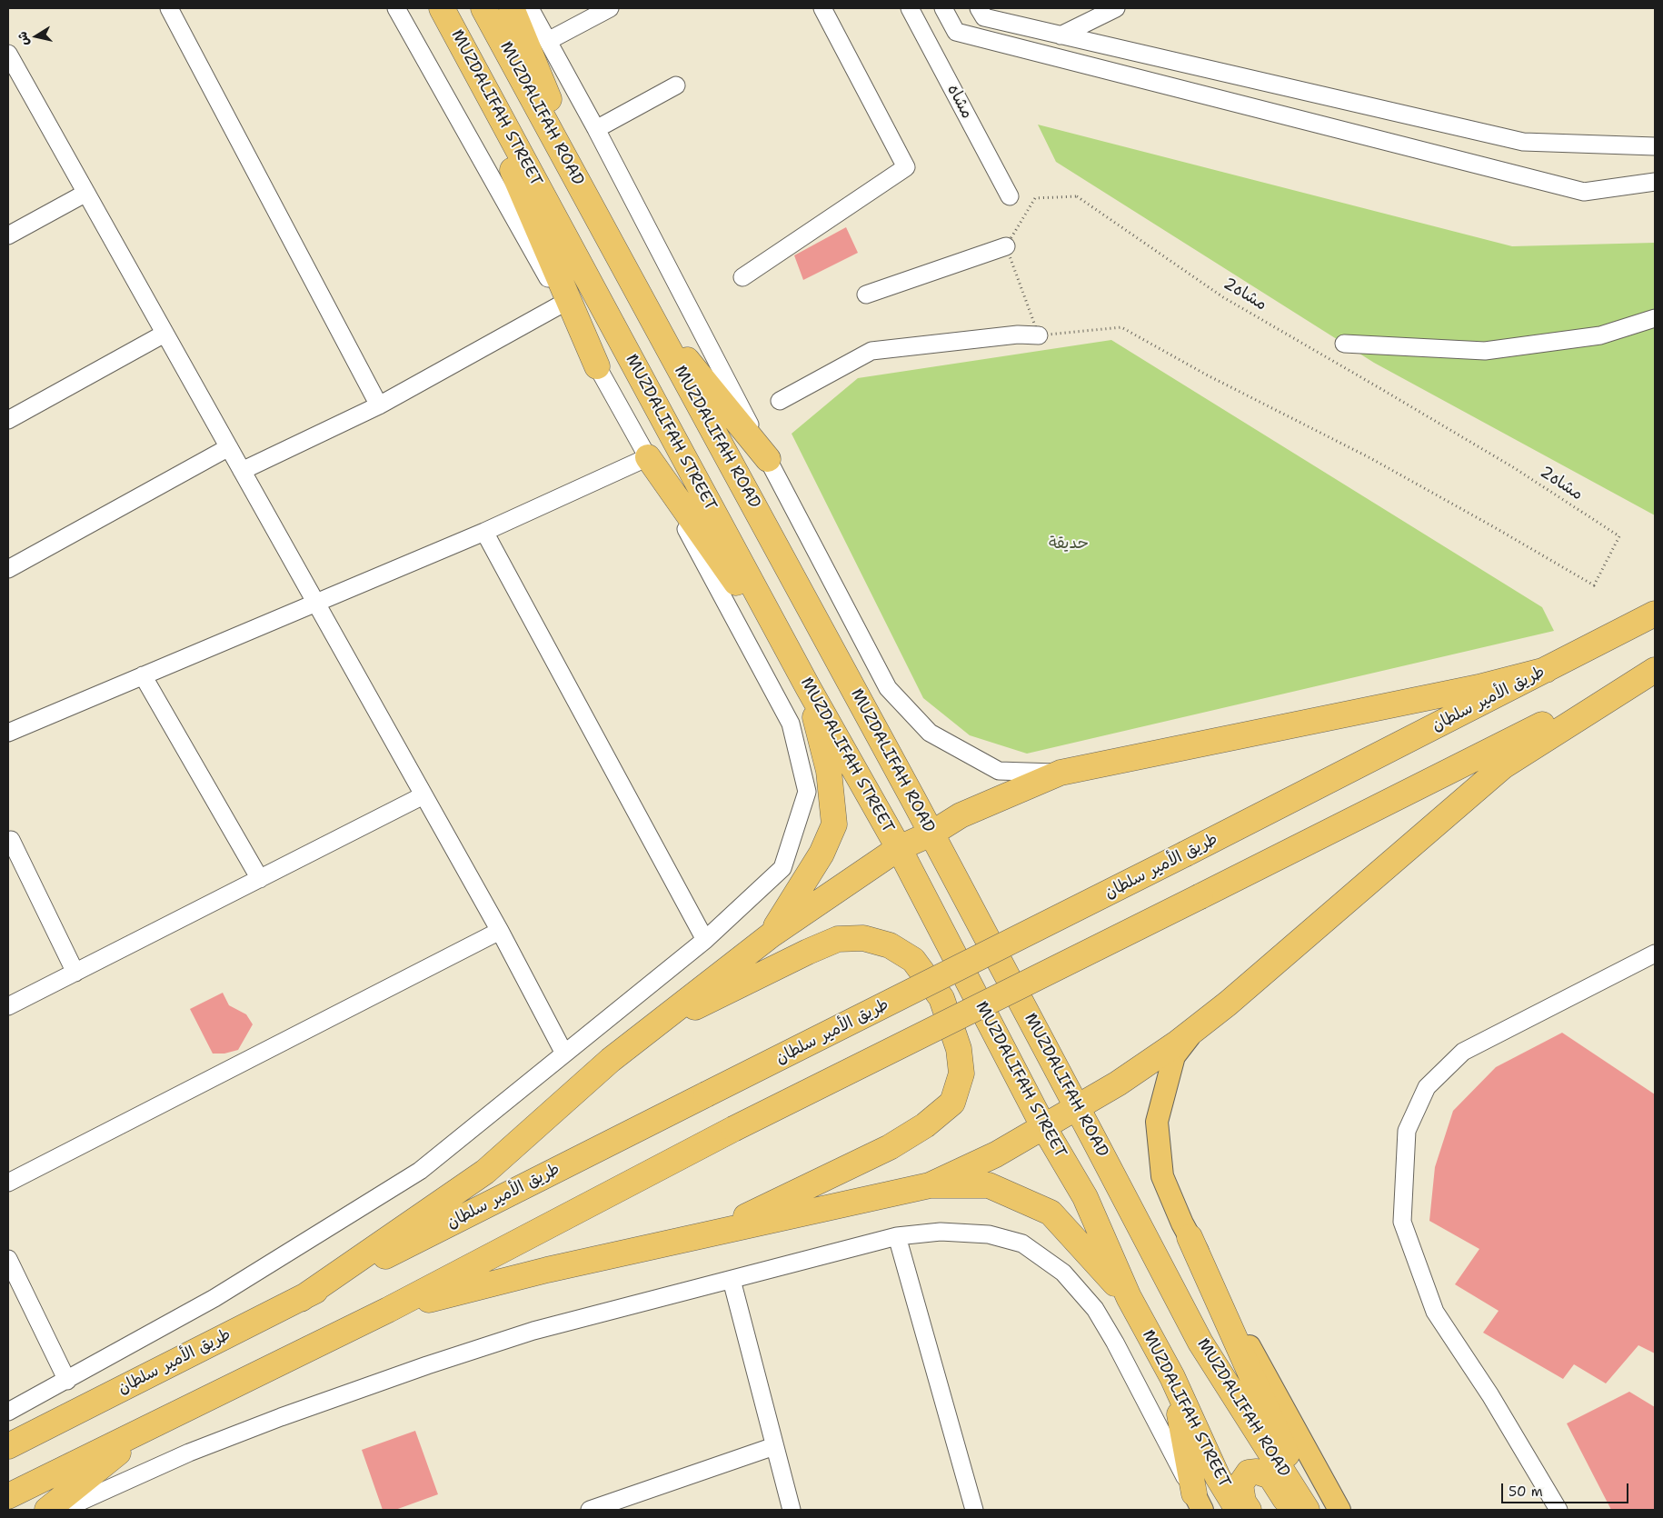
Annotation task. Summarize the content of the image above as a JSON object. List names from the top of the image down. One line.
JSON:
{"streets":{"highway":["MUZDALIFAH STREET","MUZDALIFAH ROAD","طريق الأمير سلطان"],"street":["مشاه"],"path":["مشاه2"]},"parks":["حديقة"],"scale_bar":"50 m","north":"left"}
